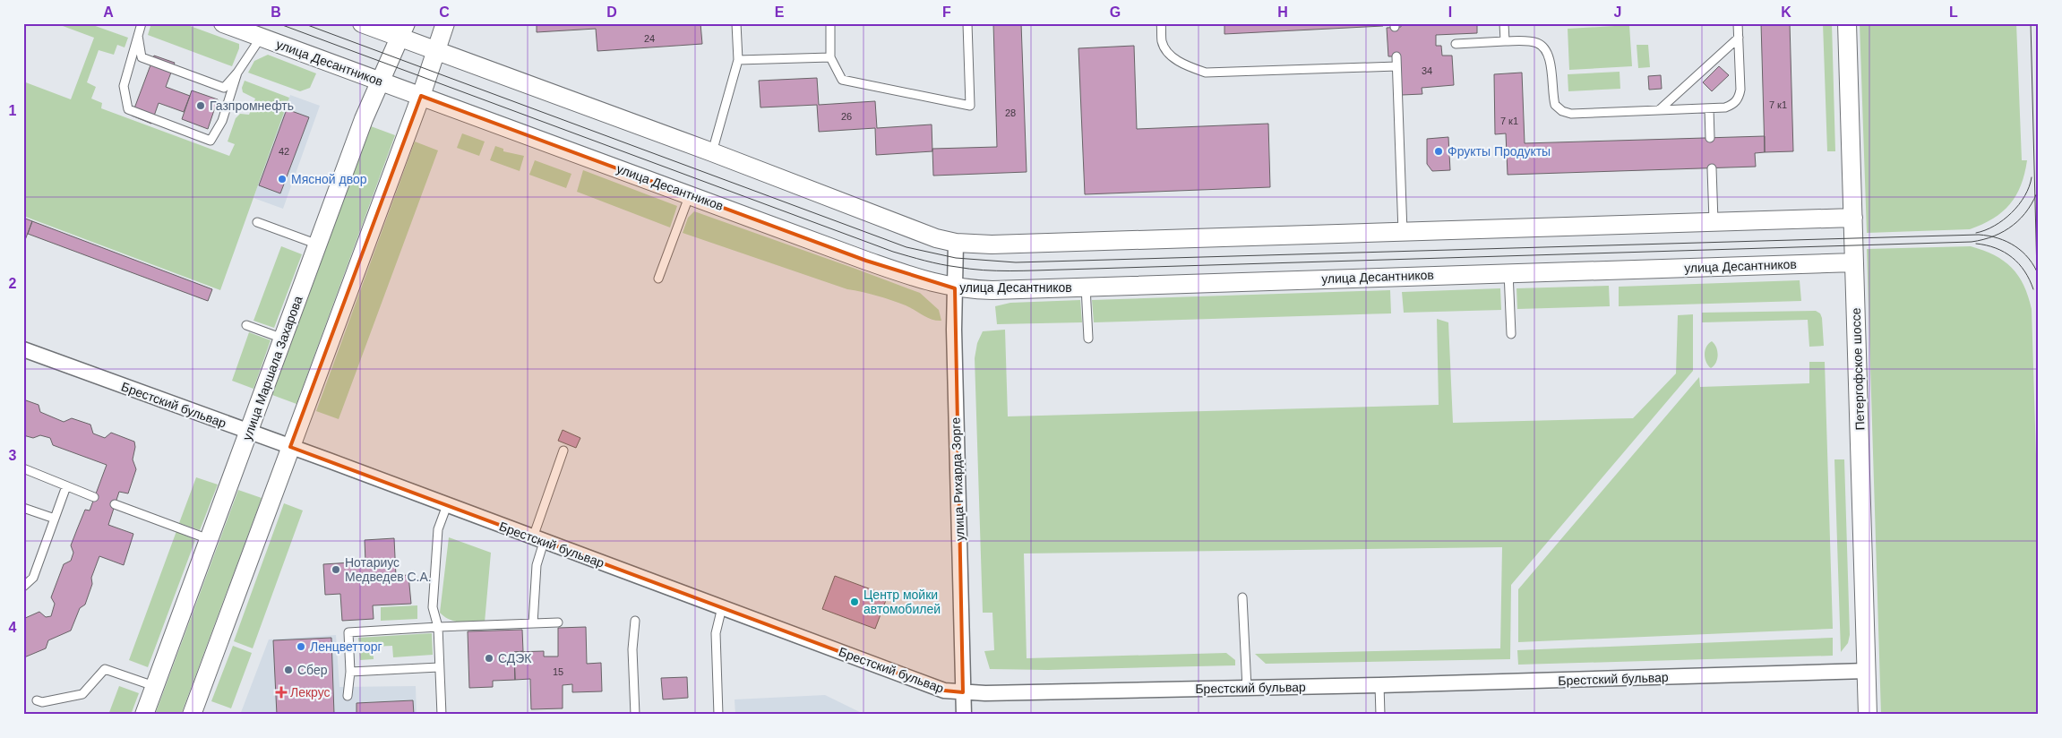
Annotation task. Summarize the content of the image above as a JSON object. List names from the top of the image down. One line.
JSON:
{"streets":{"street":["улица Десантников","улица Маршала Захарова","Петергофское шоссе","Брестский бульвар","улица Рихарда Зорге"]},"crossings":[["улица Десантников","улица Маршала Захарова"],["улица Десантников","Петергофское шоссе"],["улица Десантников","улица Рихарда Зорге"],["улица Маршала Захарова","Брестский бульвар"],["Петергофское шоссе","Брестский бульвар"],["Брестский бульвар","улица Рихарда Зорге"]],"places":{"other":["Газпромнефть","Фрукты Продукты","Мясной двор","Нотариус Медведев С.А.","Центр мойки автомобилей","Ленцветторг","СДЭК","Сбер"],"health":["Лекрус"]},"house_numbers":["24","34","7 к1","28","26","7 к1","42","15"],"grid":{"columns":["A","B","C","D","E","F","G","H","I","J","K","L"],"rows":["1","2","3","4"]}}
